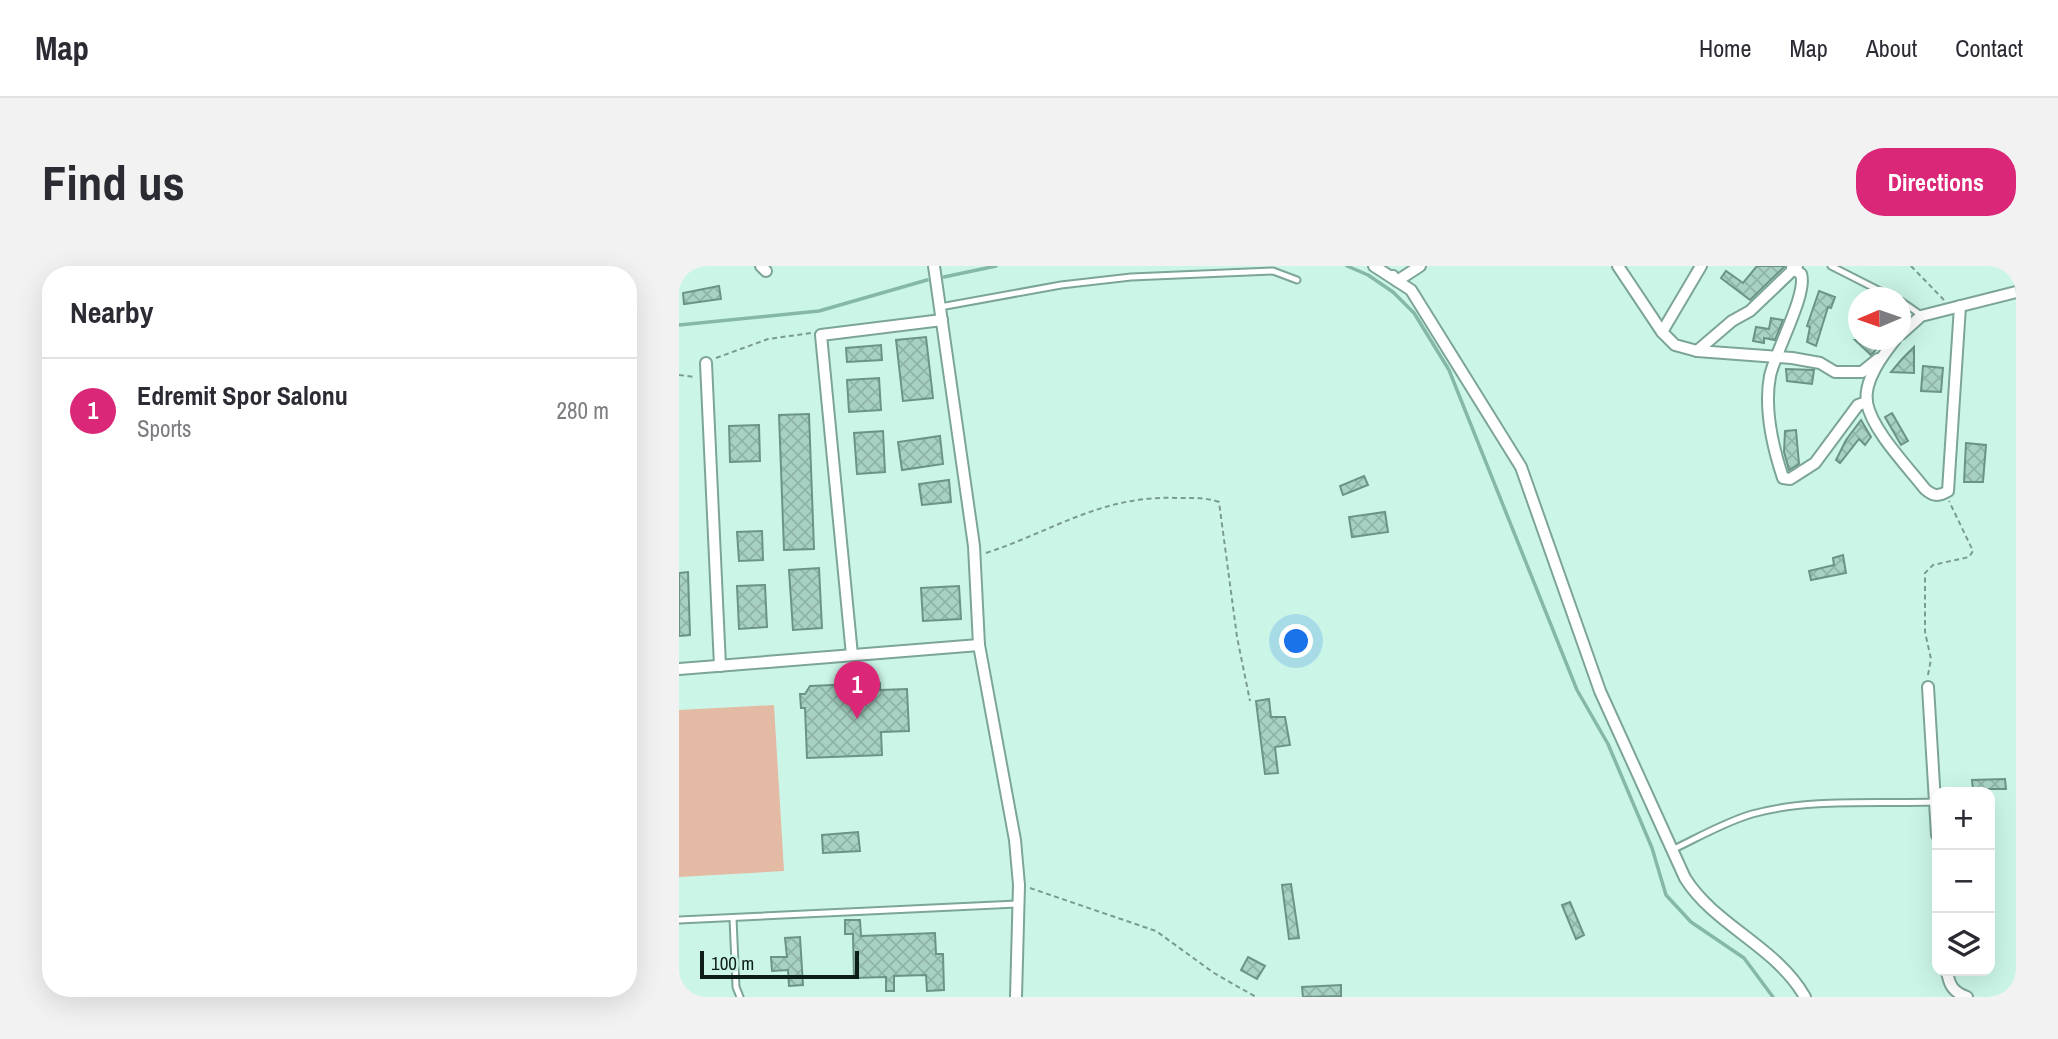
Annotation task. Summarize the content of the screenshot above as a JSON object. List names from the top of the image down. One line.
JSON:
{"scale_bar":"100 m","north":"left","page":{"header":"Map","nav":["Home","Map","About","Contact"],"buttons":"Directions","title":"Find us","heading":"Nearby","list":[{"mark":"1","name":"Edremit Spor Salonu","note":"Sports","value":"280 m"}],"pins":"1","map_buttons":["+","−"],"scale":"100 m"}}
